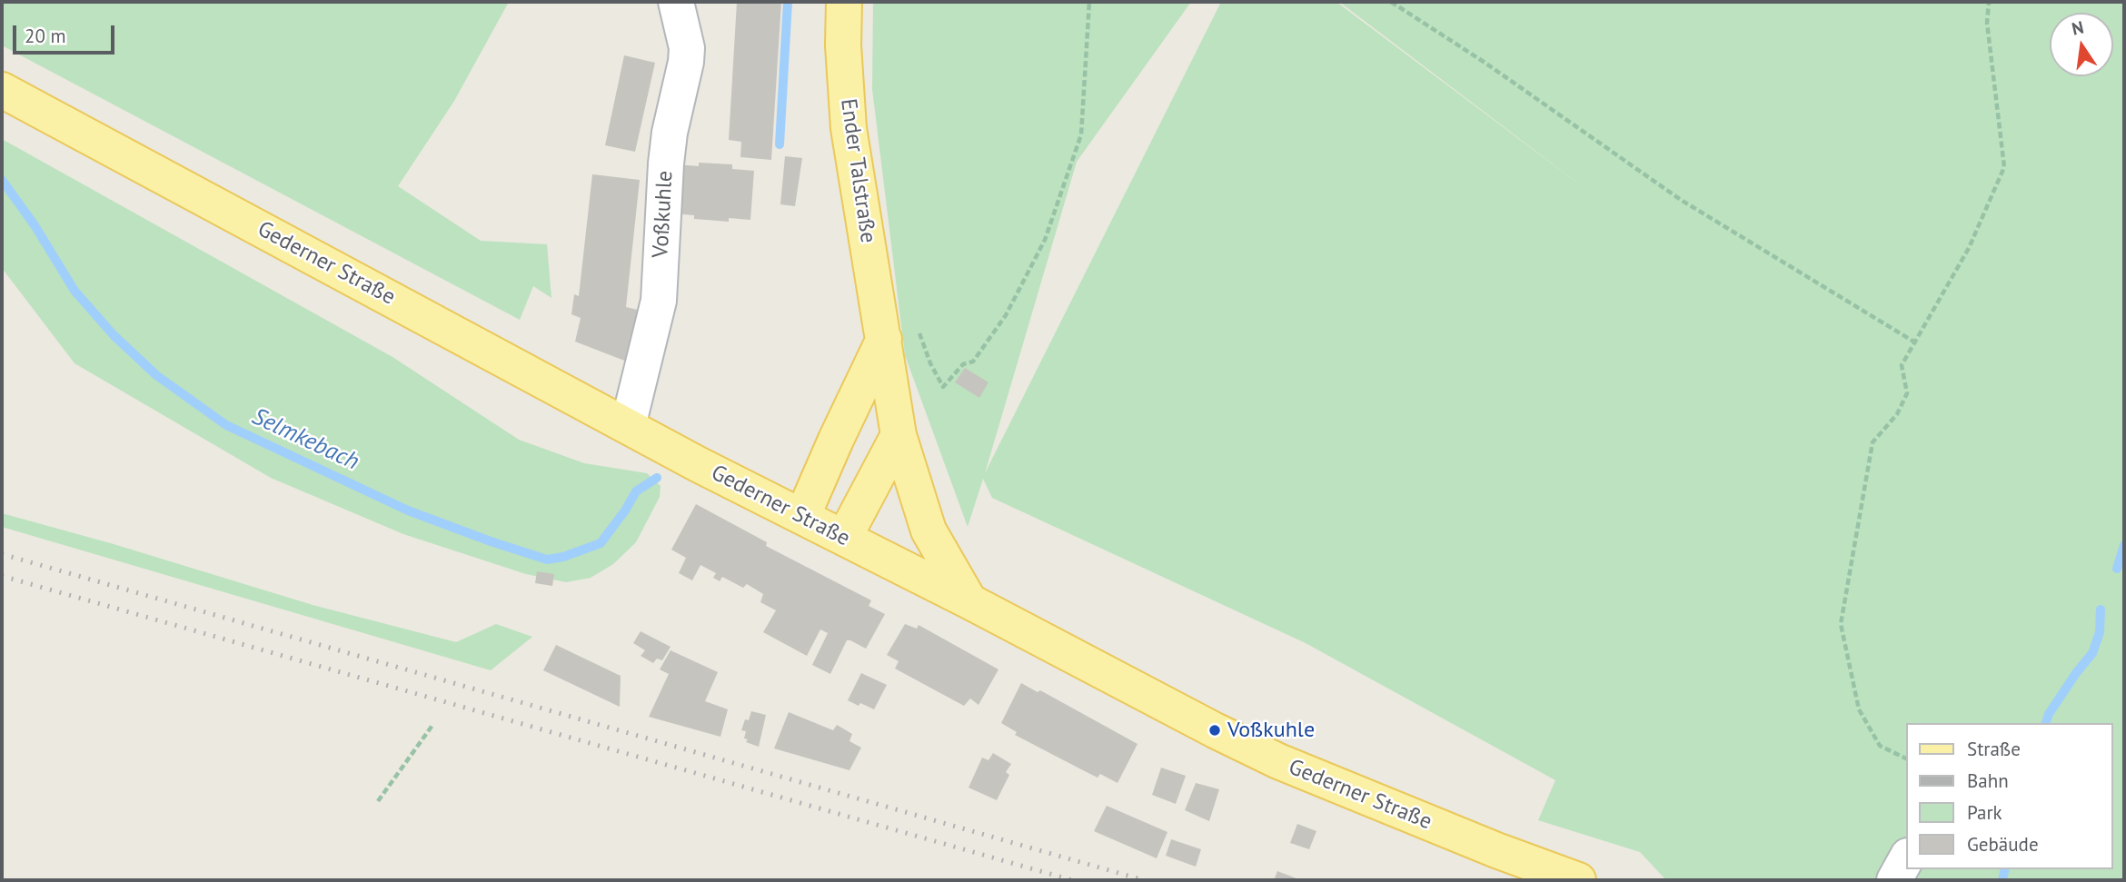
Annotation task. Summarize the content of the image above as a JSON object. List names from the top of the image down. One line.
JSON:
{"streets":{"main road":["Ender Talstraße","Gederner Straße"],"street":["Voßkuhle"]},"crossings":[["Ender Talstraße","Gederner Straße"],["Voßkuhle","Gederner Straße"]],"water":["Selmkebach"],"places":["Voßkuhle"],"legend":["Straße","Bahn","Park","Gebäude"],"scale_bar":"20 m","north":"top"}
